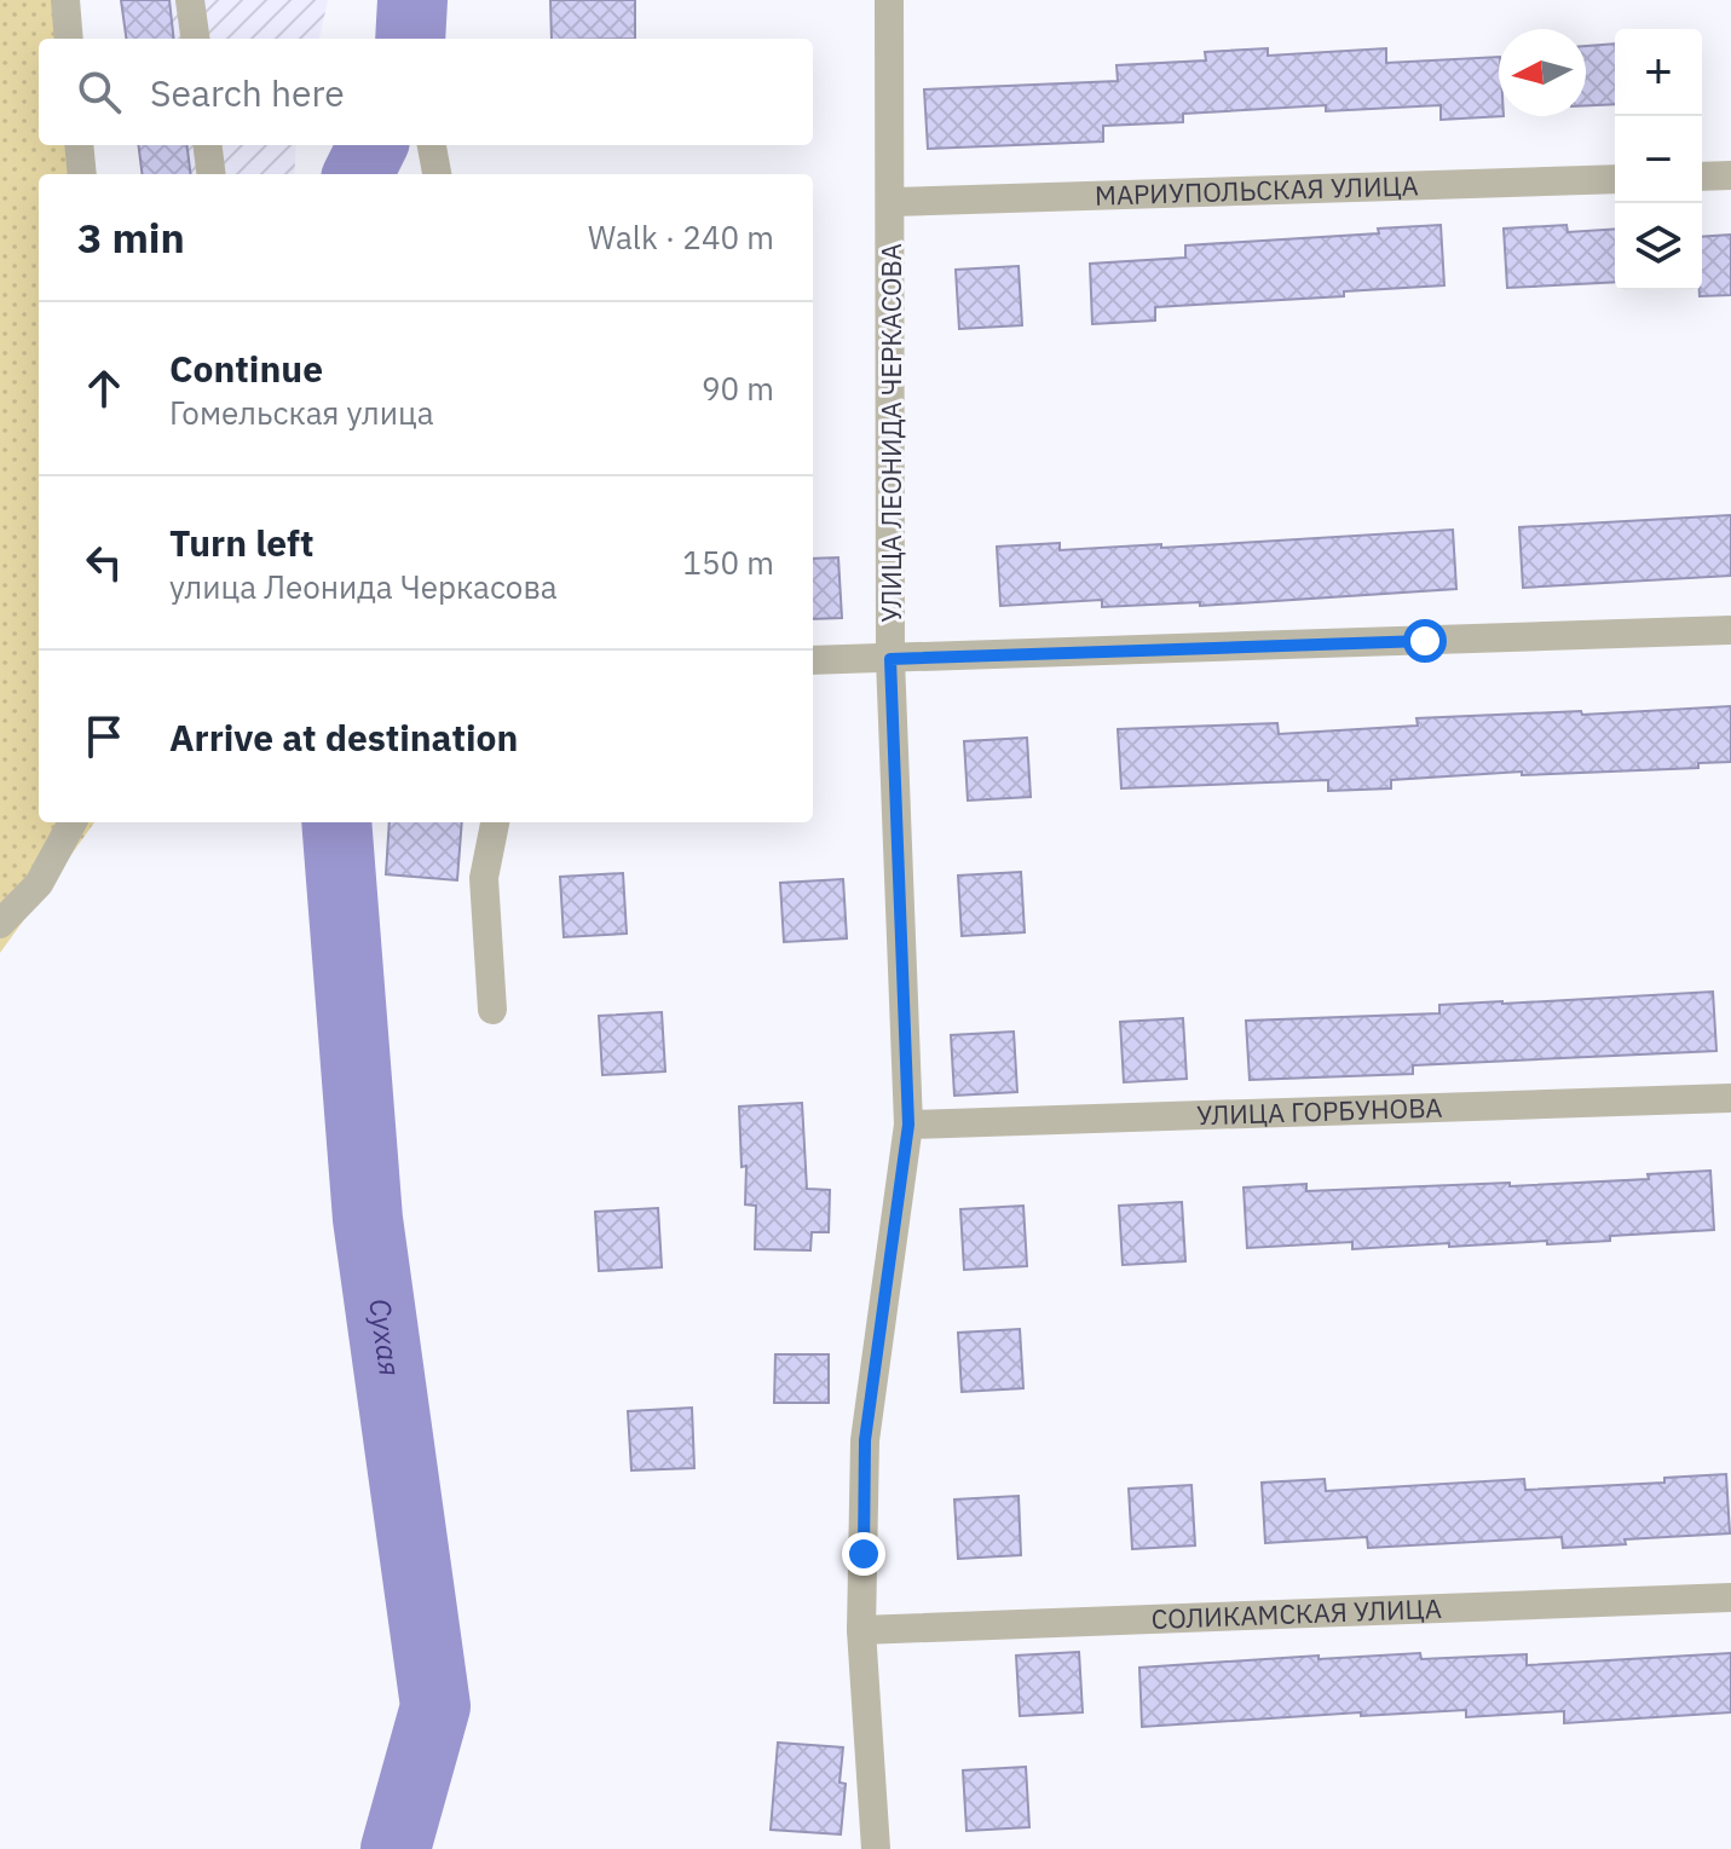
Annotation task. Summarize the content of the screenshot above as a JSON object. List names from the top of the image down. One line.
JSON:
{"streets":{"street":["МАРИУПОЛЬСКАЯ УЛИЦА","УЛИЦА ЛЕОНИДА ЧЕРКАСОВА","УЛИЦА ГОРБУНОВА","СОЛИКАМСКАЯ УЛИЦА"]},"crossings":[["МАРИУПОЛЬСКАЯ УЛИЦА","УЛИЦА ЛЕОНИДА ЧЕРКАСОВА"],["УЛИЦА ЛЕОНИДА ЧЕРКАСОВА","УЛИЦА ГОРБУНОВА"],["УЛИЦА ЛЕОНИДА ЧЕРКАСОВА","СОЛИКАМСКАЯ УЛИЦА"]],"water":["Сухая"],"north":"left","page":{"map_buttons":["+","−"],"search":"Search here","heading":["3 min","Walk · 240 m"],"list":[["Continue","Гомельская улица","90 m"],["Turn left","улица Леонида Черкасова","150 m"],"Arrive at destination"]}}
